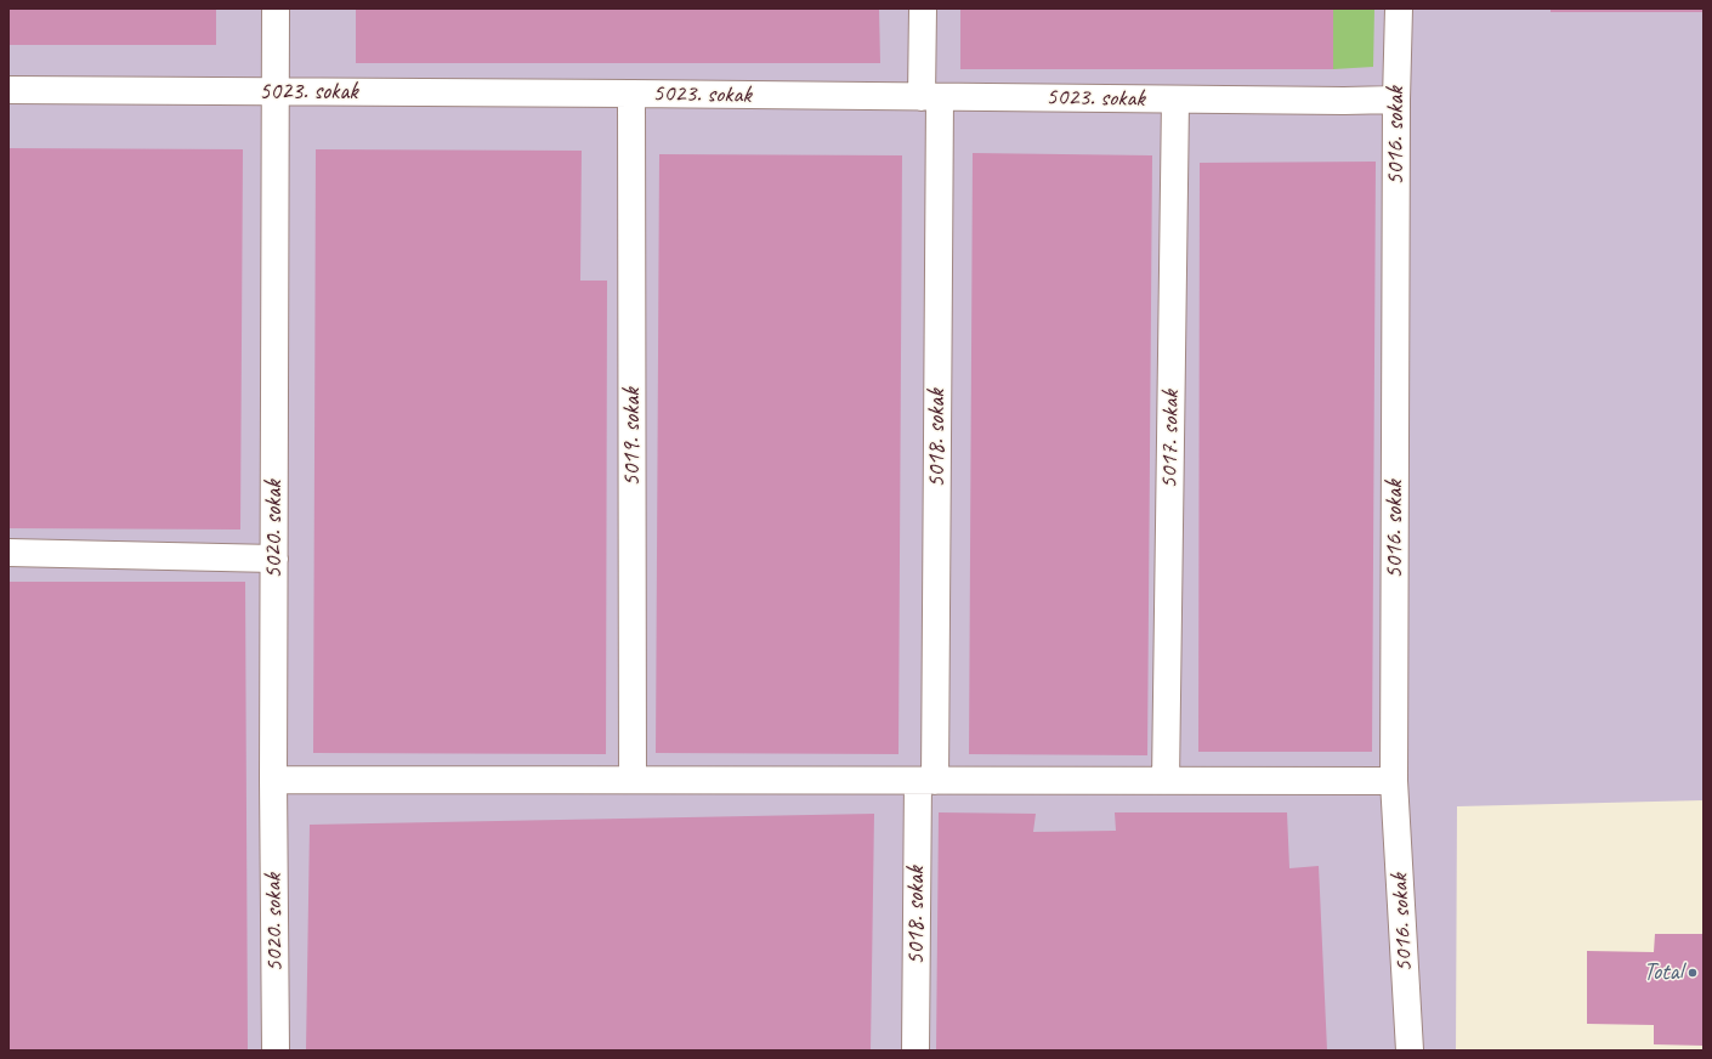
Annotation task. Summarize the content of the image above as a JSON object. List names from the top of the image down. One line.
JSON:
{"streets":{"street":["5023. sokak","5016. sokak","5019. sokak","5018. sokak","5017. sokak","5020. sokak"]},"crossings":[["5023. sokak","5016. sokak"],["5023. sokak","5019. sokak"],["5023. sokak","5018. sokak"],["5023. sokak","5017. sokak"],["5023. sokak","5020. sokak"]],"places":["Total"]}
